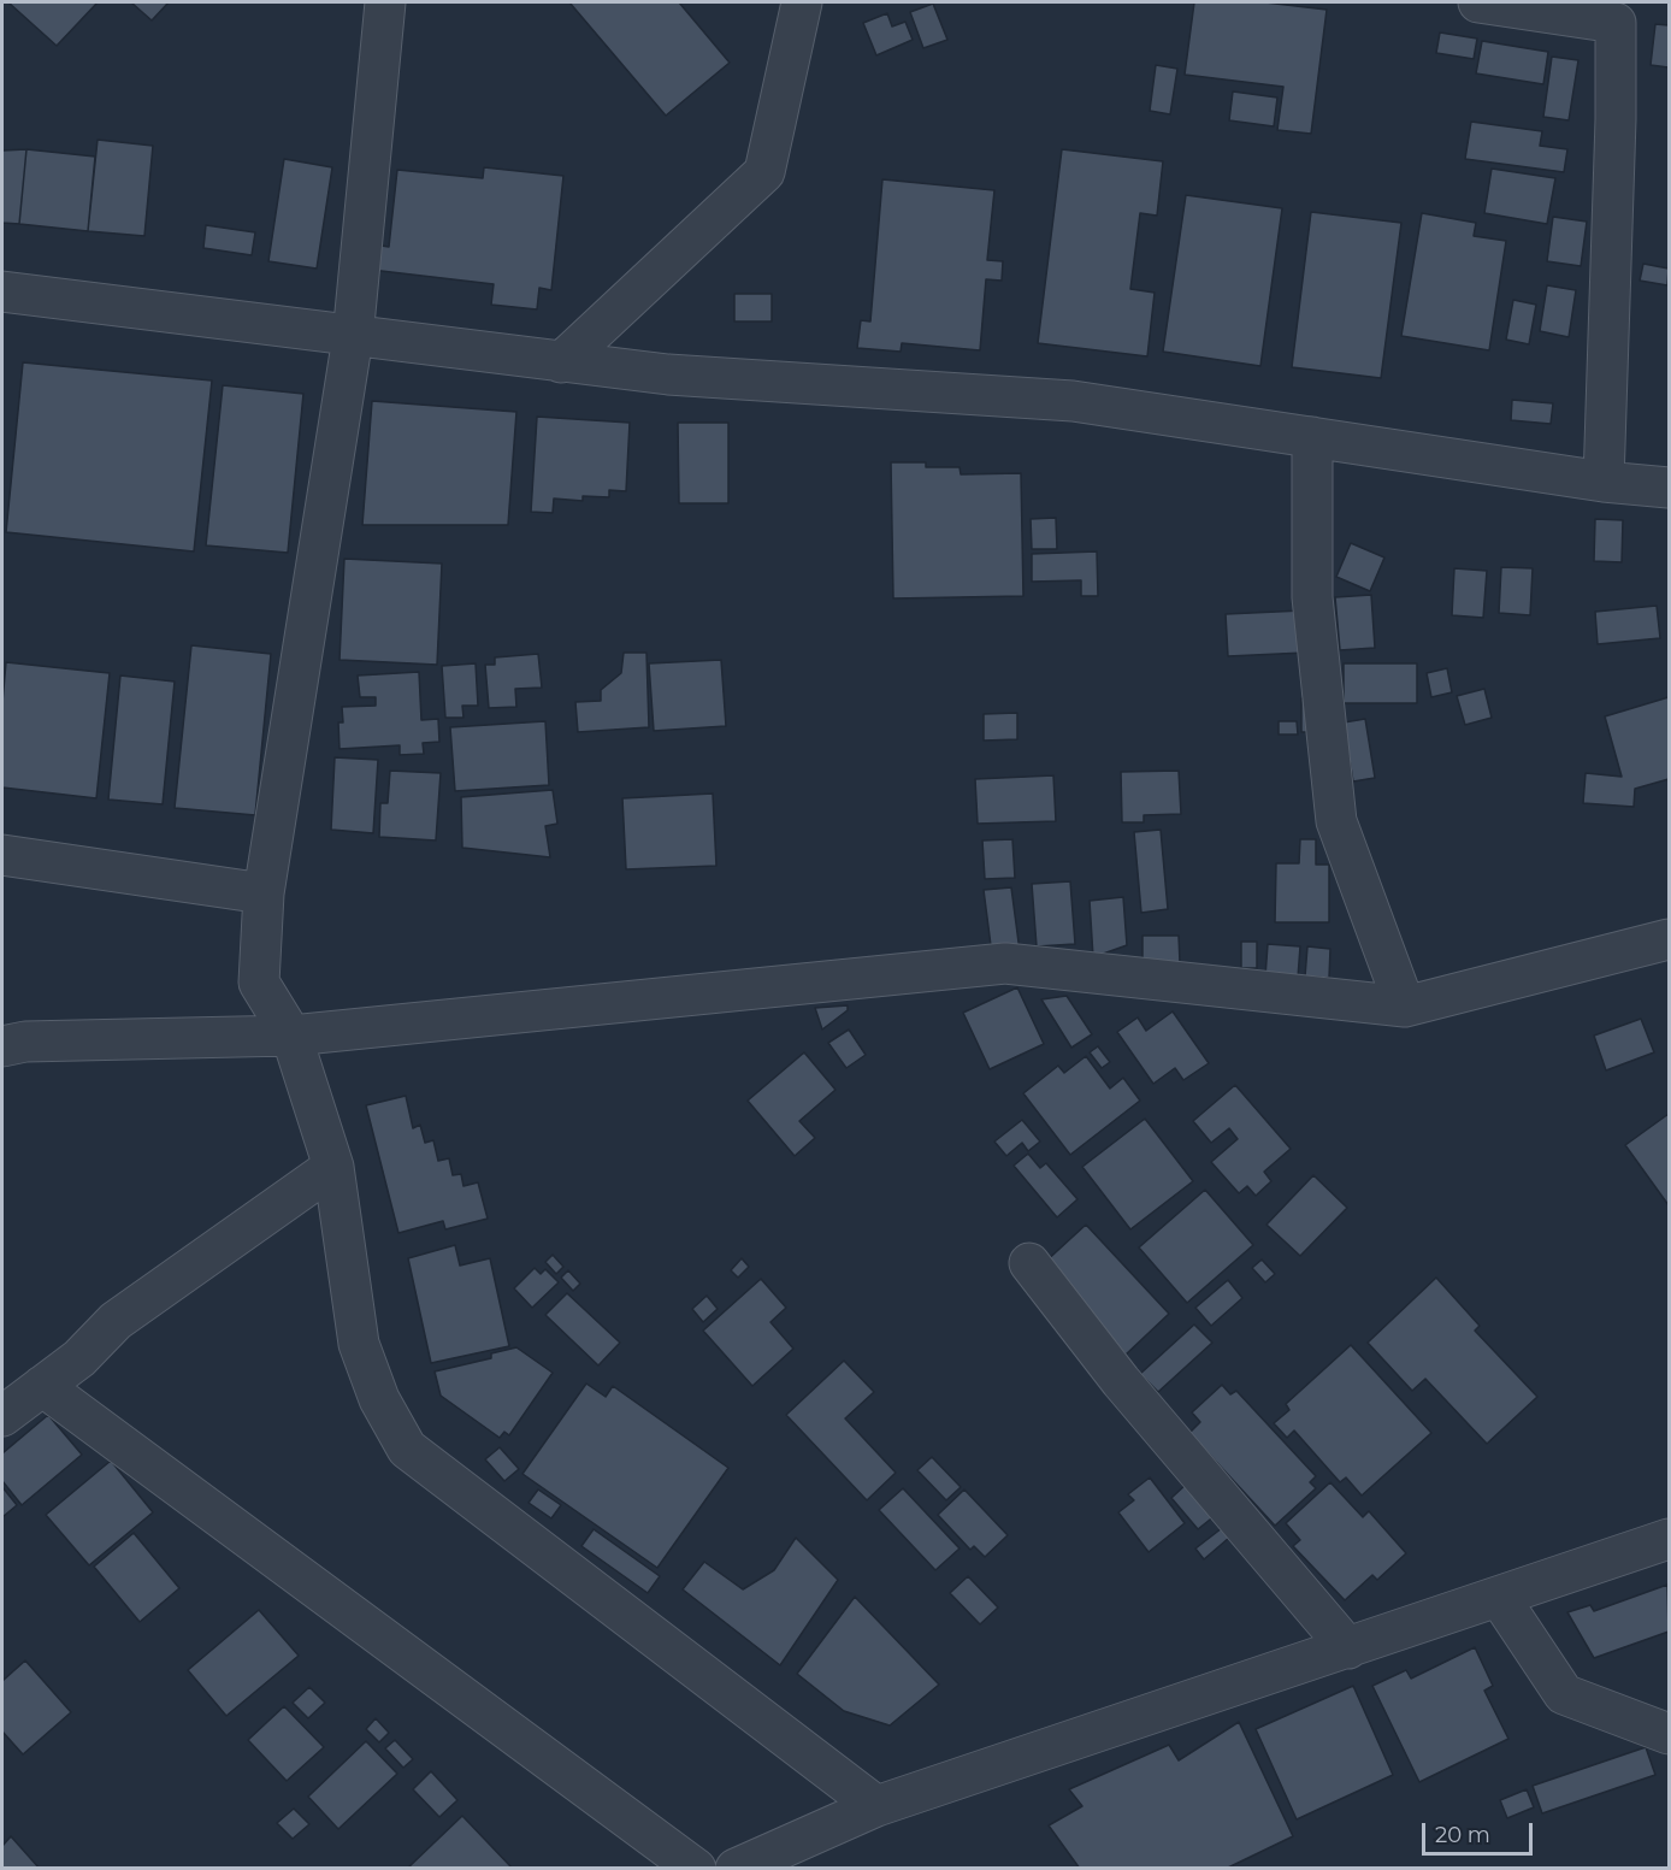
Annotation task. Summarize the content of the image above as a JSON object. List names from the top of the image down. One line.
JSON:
{"scale_bar":"20 m"}
